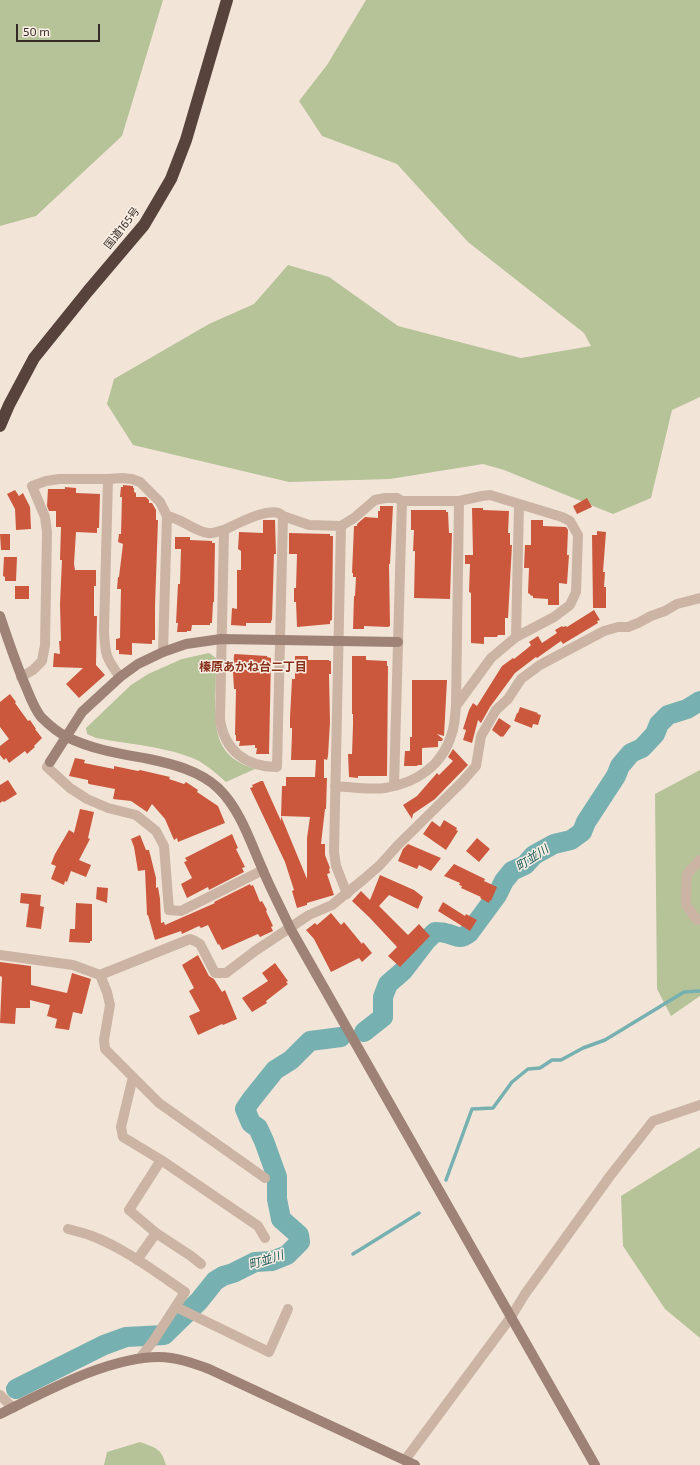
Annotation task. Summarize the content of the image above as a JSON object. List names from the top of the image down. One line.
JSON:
{"streets":{"highway":["国道165号"]},"districts":["榛原あかね台二丁目"],"water":["町並川"],"scale_bar":"50 m"}
